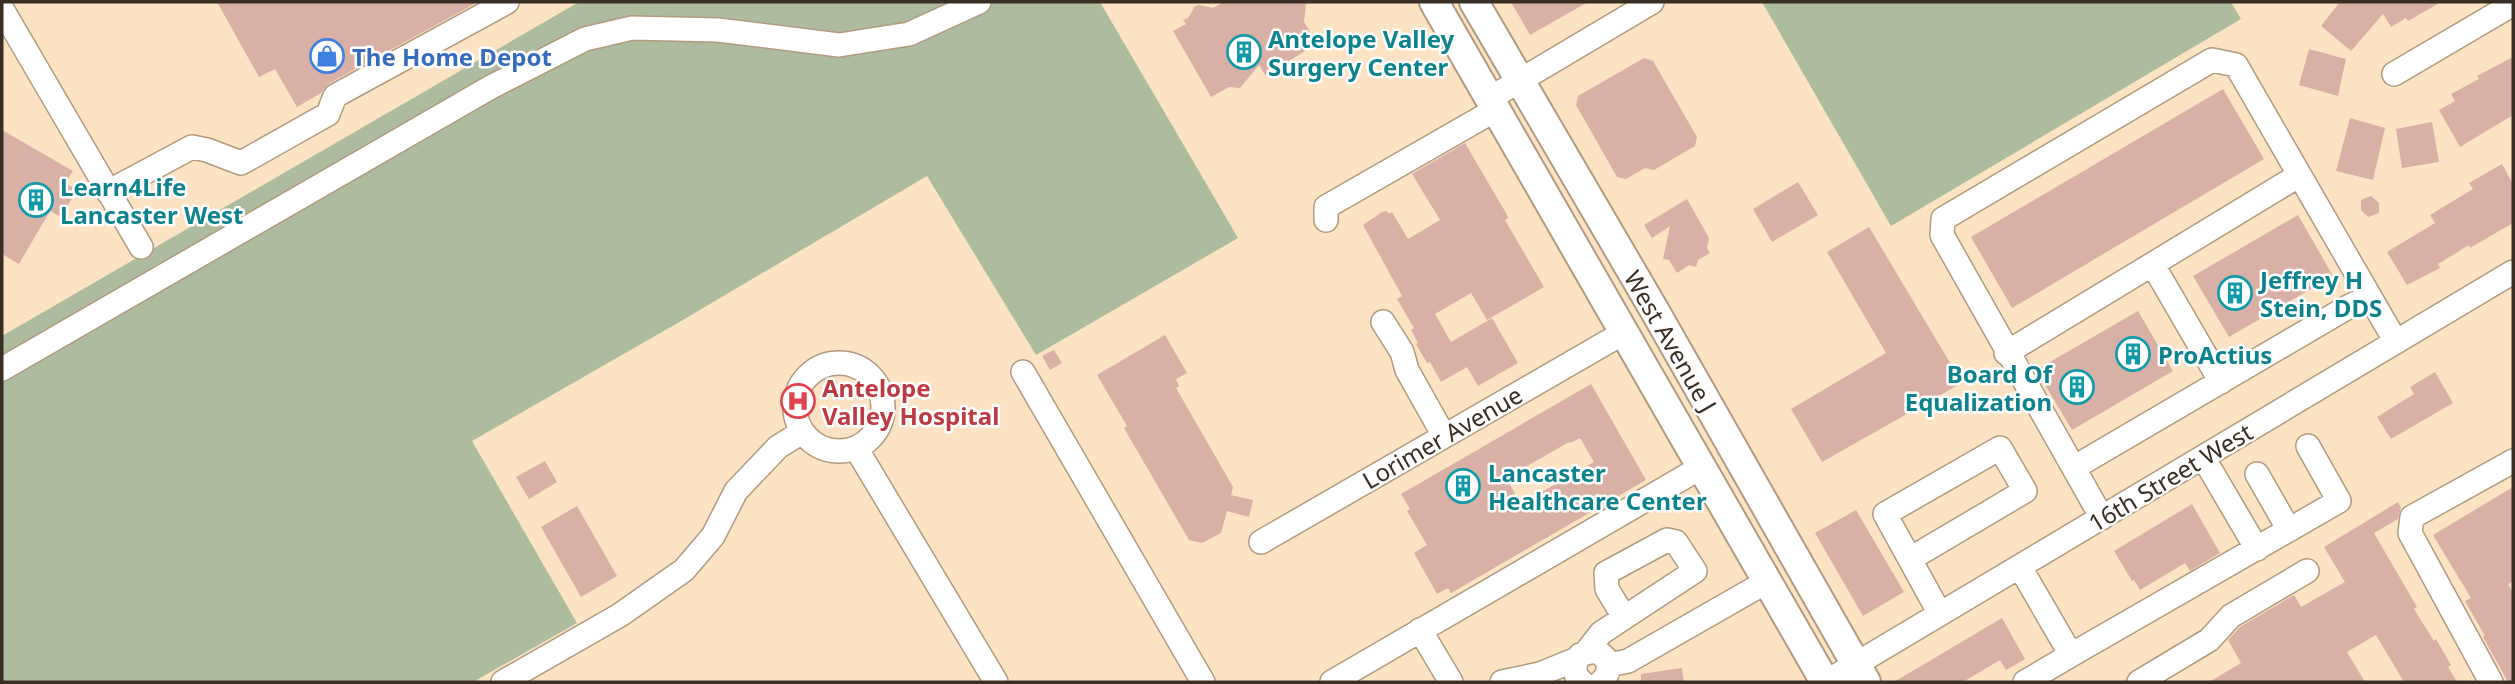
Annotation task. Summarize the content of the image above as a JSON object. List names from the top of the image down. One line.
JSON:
{"streets":{"main road":["West Avenue J"],"street":["Lorimer Avenue","16th Street West"]},"crossings":[["West Avenue J","Lorimer Avenue"],["West Avenue J","16th Street West"]],"places":{"building":["Antelope Valley Surgery Center","Learn4Life Lancaster West","Jeffrey H Stein, DDS","ProActius","Board Of Equalization","Lancaster Healthcare Center"],"shop":["The Home Depot"],"hospital":["Antelope Valley Hospital"]}}
